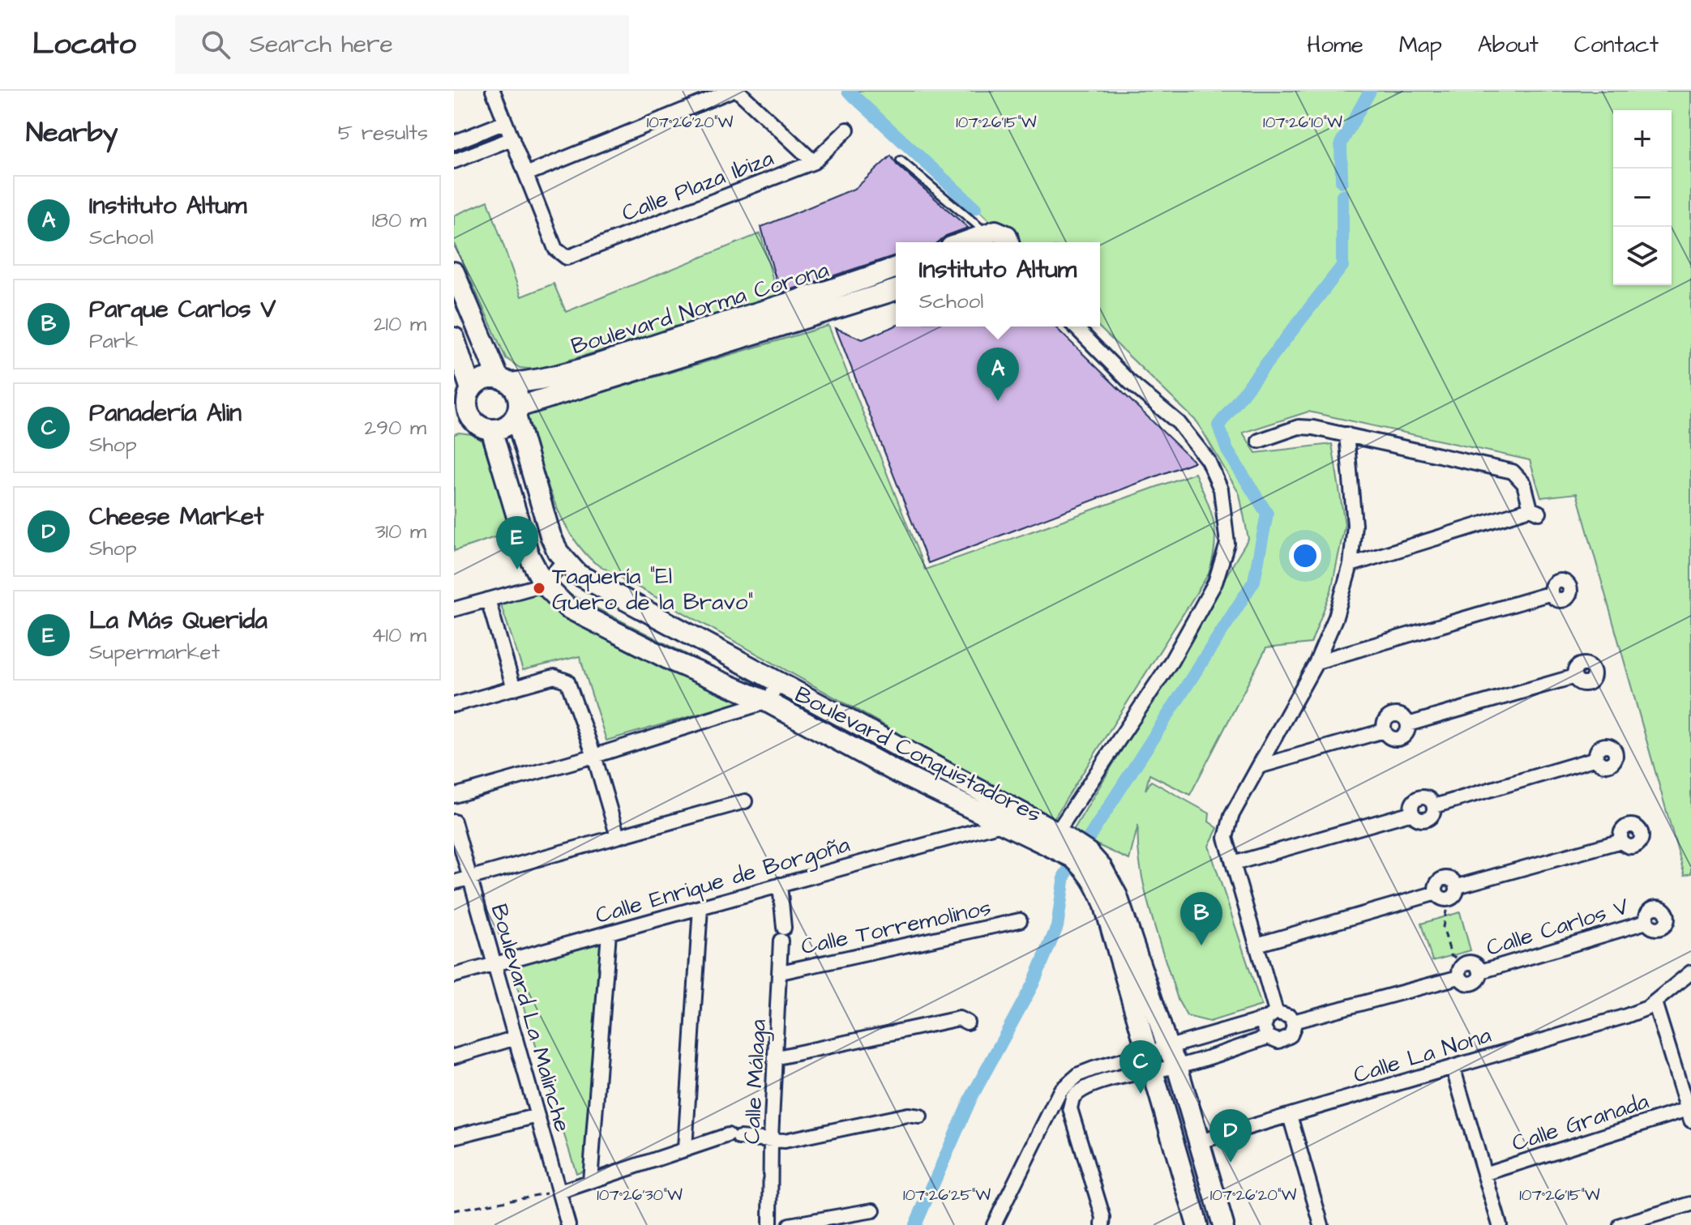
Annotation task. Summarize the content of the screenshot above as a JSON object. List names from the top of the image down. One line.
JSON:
{"streets":{"street":["Calle Plaza Ibiza","Boulevard Norma Corona","Boulevard Conquistadores","Calle Enrique de Borgoña","Calle Torremolinos","Calle Carlos V","Boulevard La Malinche","Calle La Nona","Calle Málaga","Calle Granada"]},"crossings":[["Boulevard Norma Corona","Boulevard Conquistadores"],["Boulevard Conquistadores","Calle Enrique de Borgoña"],["Boulevard Conquistadores","Calle La Nona"],["Calle Enrique de Borgoña","Boulevard La Malinche"],["Calle Enrique de Borgoña","Calle Málaga"],["Calle Torremolinos","Calle Málaga"]],"places":["Taquería \"El Guero de la Bravo\""],"page":{"header":"Locato","search":"Search here","nav":["Home","Map","About","Contact"],"heading":["Nearby","5 results"],"map_buttons":["+","−"],"list":[{"mark":"A","name":"Instituto Altum","note":"School","value":"180 m"},{"mark":"B","name":"Parque Carlos V","note":"Park","value":"210 m"},{"mark":"C","name":"Panadería Alin","note":"Shop","value":"290 m"},{"mark":"D","name":"Cheese Market","note":"Shop","value":"310 m"},{"mark":"E","name":"La Más Querida","note":"Supermarket","value":"410 m"}],"popup":["Instituto Altum","School"],"pins":["A","E","B","C","D"]},"coordinates":["107°26'20\"W","107°26'15\"W","107°26'10\"W","107°26'30\"W","107°26'25\"W"]}
